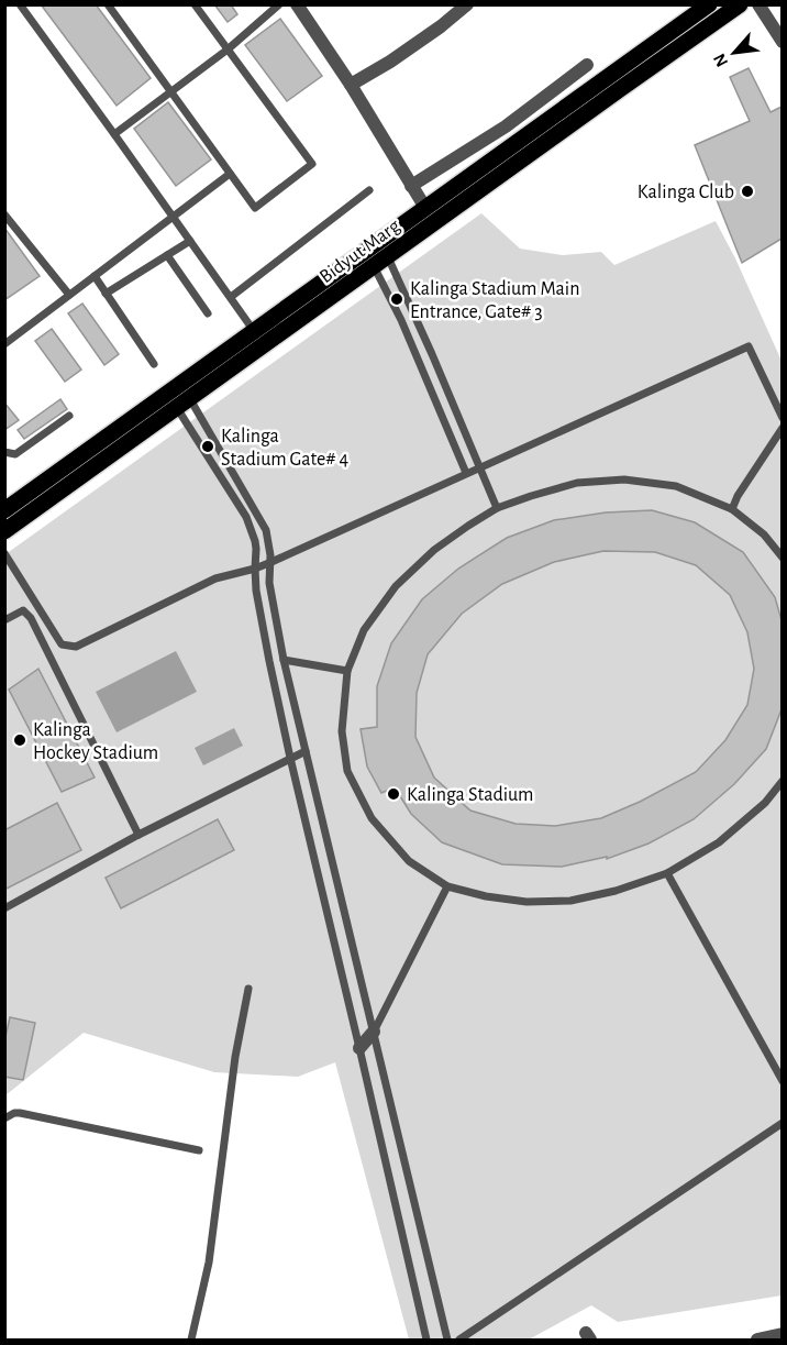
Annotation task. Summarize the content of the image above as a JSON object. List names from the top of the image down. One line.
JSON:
{"streets":{"main road":["Bidyut Marg"]},"places":["Kalinga Club","Kalinga Stadium Main Entrance, Gate# 3","Kalinga Stadium Gate# 4","Kalinga Hockey Stadium","Kalinga Stadium"],"north":"bottom left"}
